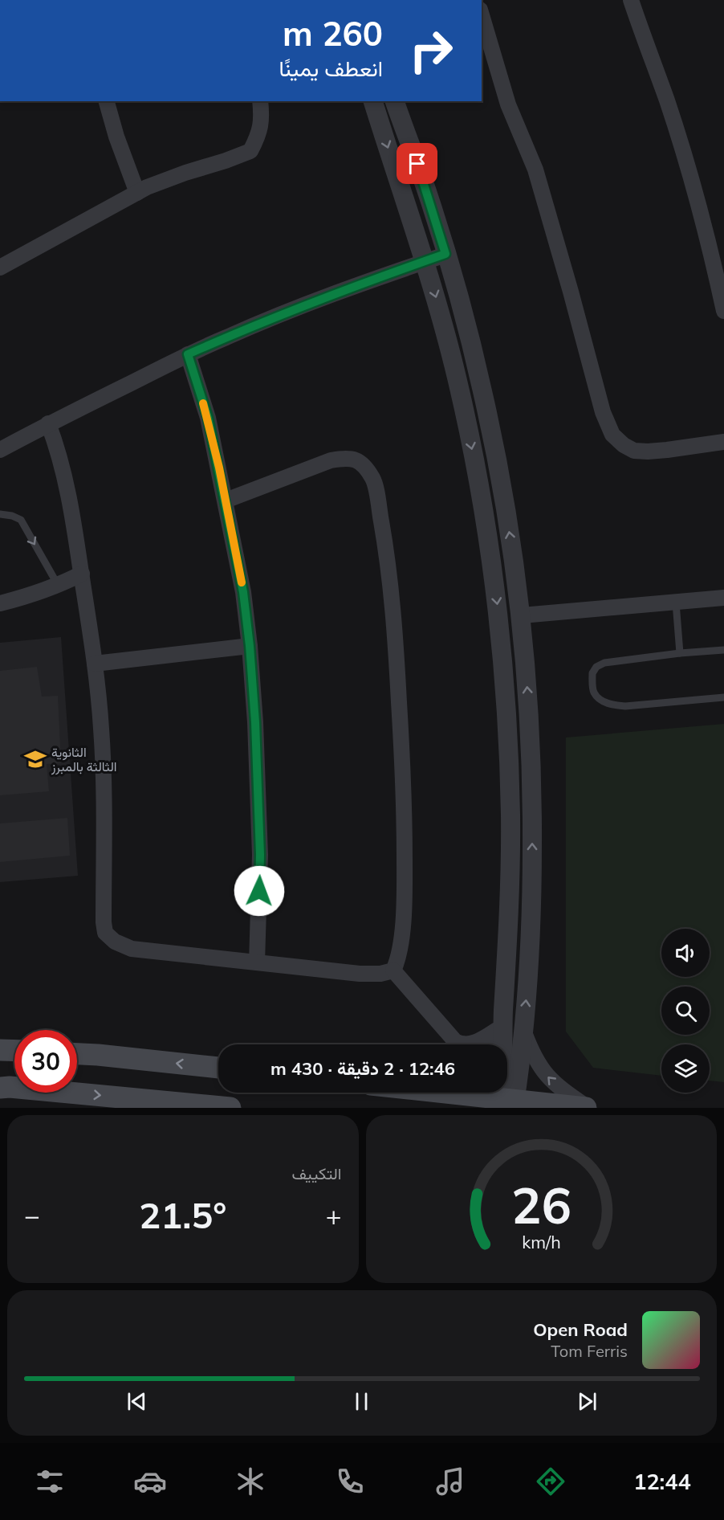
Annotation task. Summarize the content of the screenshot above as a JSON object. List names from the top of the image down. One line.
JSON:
{"places":{"school or university":["الثانوية الثالثة بالمبرز"]},"page":{"turn":["260 m","انعطف يمينًا"],"limit":"30","trip":"12:46 · 2 دقيقة · 430 m","tile":"التكييف","heat":["−","21.5°","+"],"song":["Open Road","Tom Ferris"],"tabs":"12:44","gauge":["26","km/h"]}}
